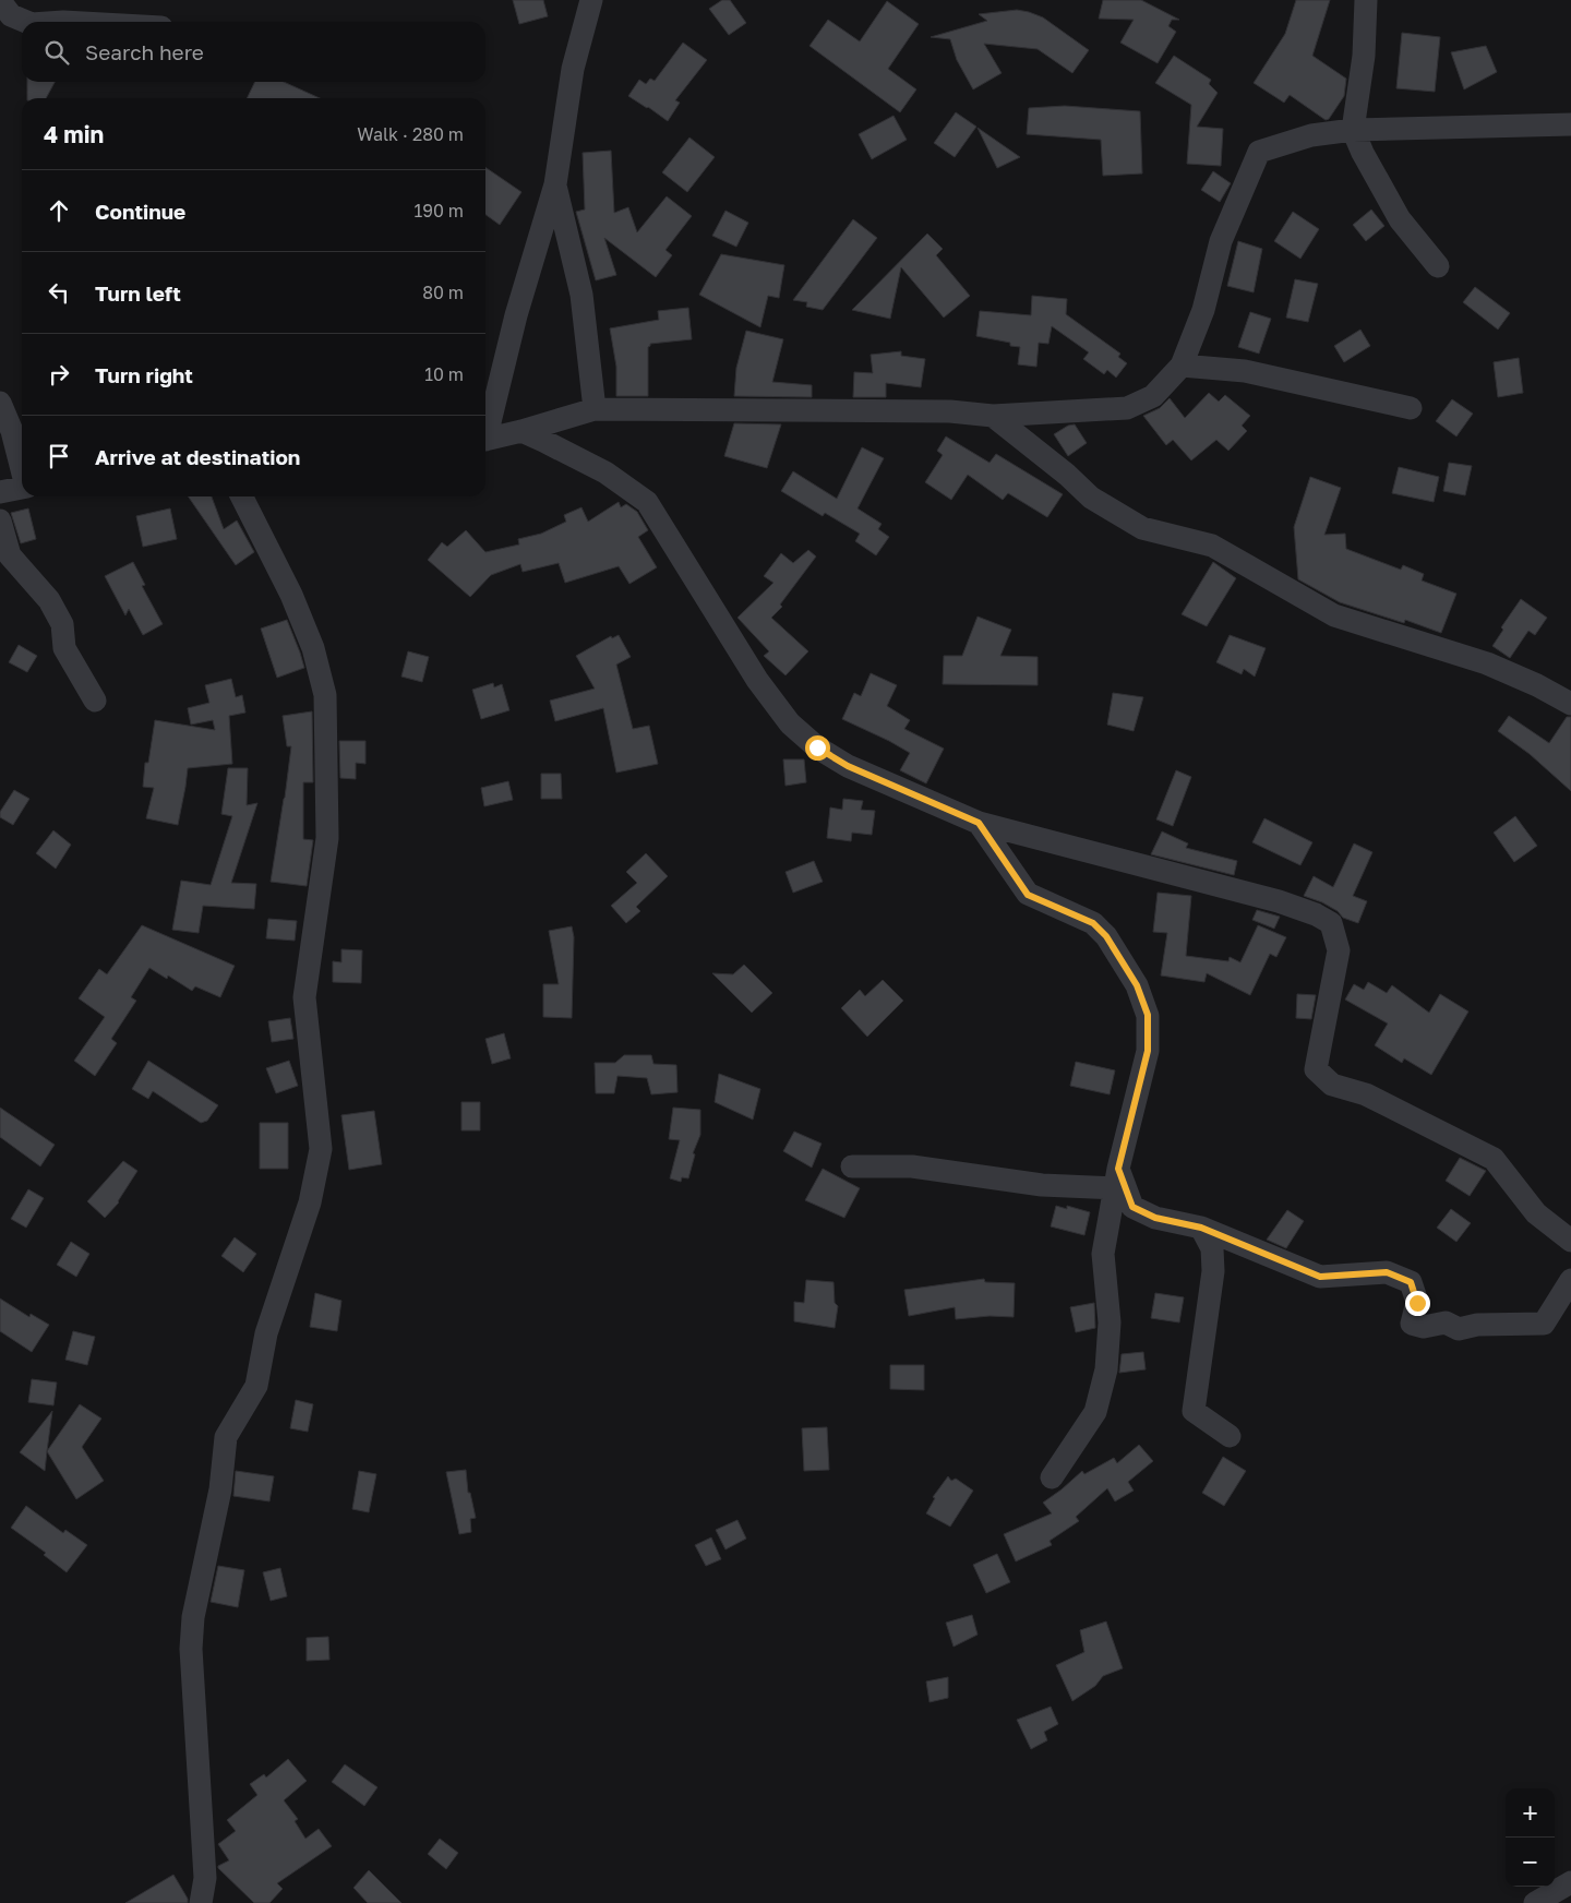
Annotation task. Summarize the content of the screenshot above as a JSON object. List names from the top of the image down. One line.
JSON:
{"page":{"search":"Search here","heading":["4 min","Walk · 280 m"],"list":[["Continue","190 m"],["Turn left","80 m"],["Turn right","10 m"],"Arrive at destination"],"map_buttons":["+","−"]}}
